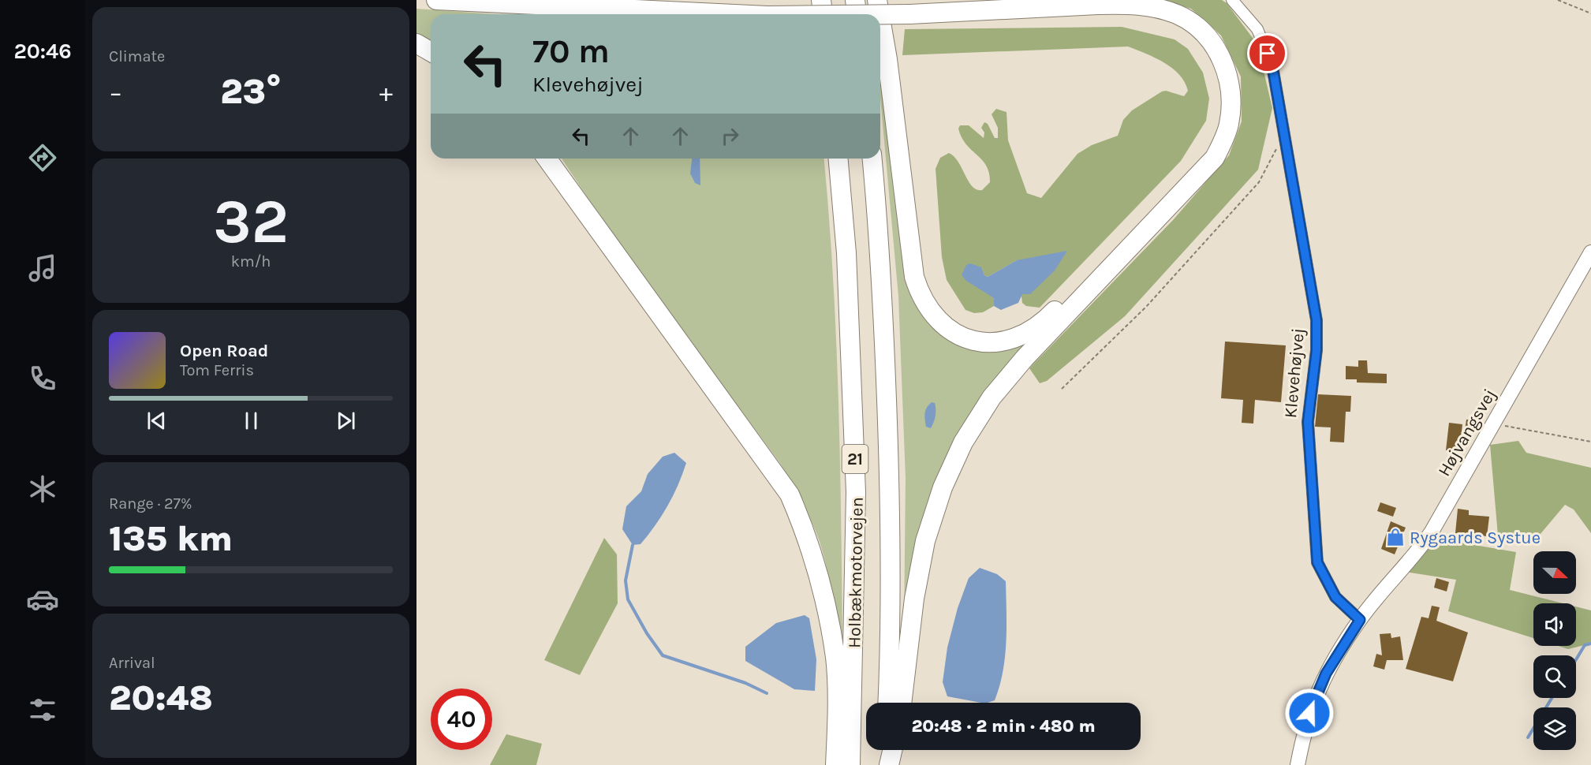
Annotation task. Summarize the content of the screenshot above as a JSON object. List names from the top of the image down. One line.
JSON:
{"streets":{"highway":["21","Holbækmotorvejen"],"street":["Klevehøjvej","Højvangsvej"]},"crossings":[["Klevehøjvej","Højvangsvej"]],"places":{"shop":["Rygaards Systue"]},"north":"right","page":{"tabs":"20:46","tile":["Climate",["32","km/h"],["Range · 27%","135 km"],["Arrival","20:48"]],"turn":["70 m","Klevehøjvej"],"heat":["−","23°","+"],"song":["Open Road","Tom Ferris"],"limit":"40","trip":"20:48 · 2 min · 480 m"}}
